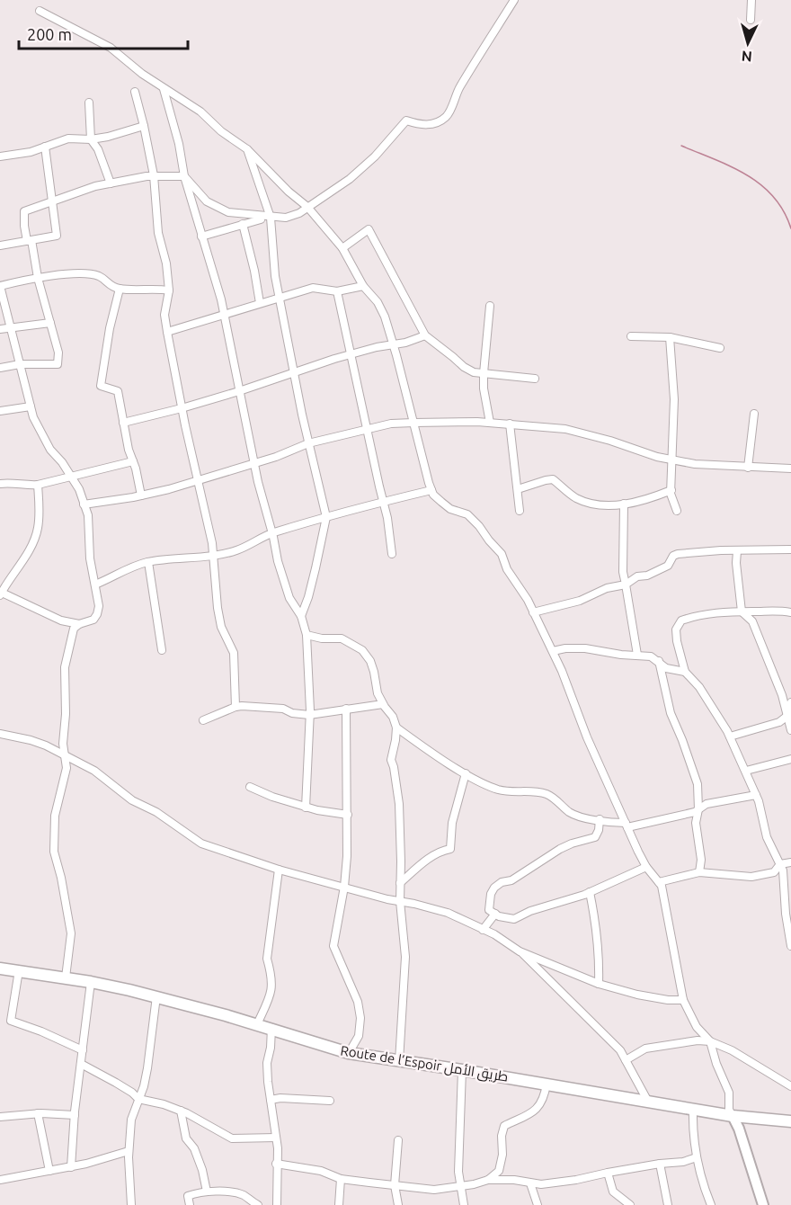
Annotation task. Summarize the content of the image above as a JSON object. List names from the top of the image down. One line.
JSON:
{"streets":{"highway":["Route de l’Espoir طريق الأمل"]},"scale_bar":"200 m","north":"bottom"}
